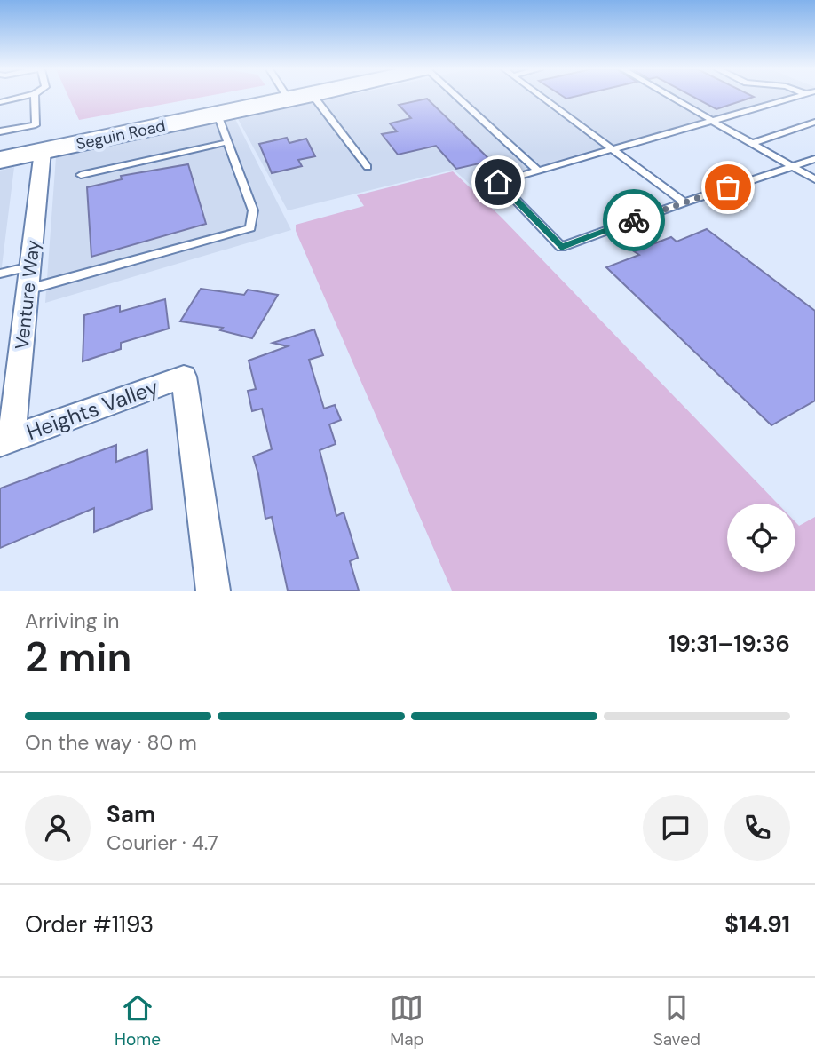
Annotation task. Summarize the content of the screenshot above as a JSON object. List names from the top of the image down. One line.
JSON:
{"streets":{"main road":["Seguin Road"],"street":["Venture Way","Heights Valley"]},"crossings":[["Seguin Road","Venture Way"],["Venture Way","Heights Valley"]],"page":{"heading":["2 min","Arriving in","19:31–19:36"],"panel":["Sam","Courier · 4.7","Order #1193","$14.91"],"bar":"On the way · 80 m","tabs":["Home","Map","Saved"]}}
